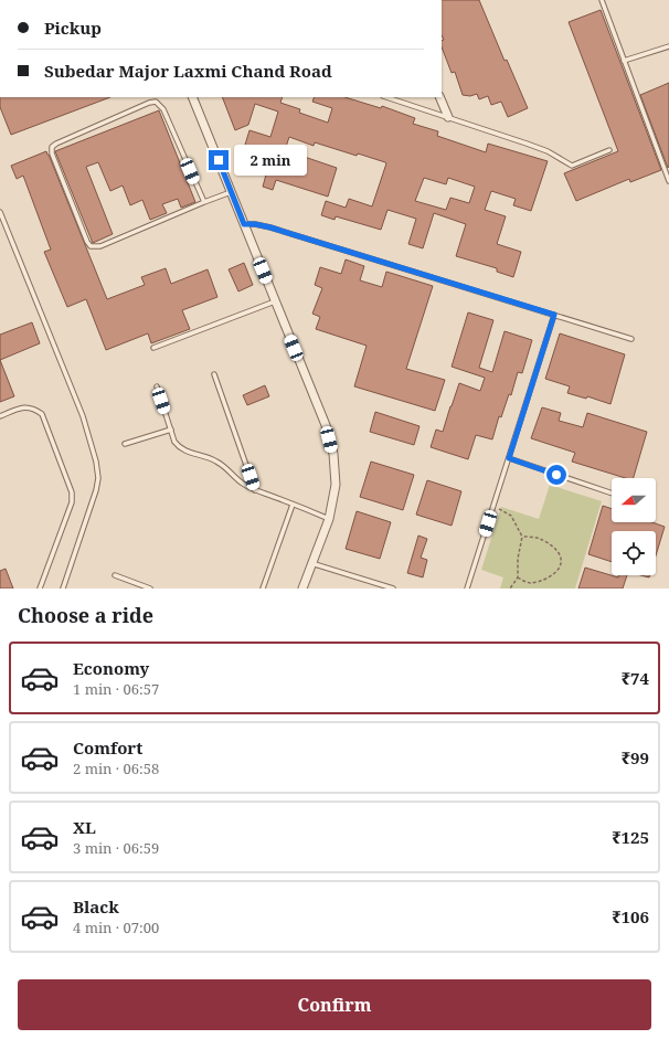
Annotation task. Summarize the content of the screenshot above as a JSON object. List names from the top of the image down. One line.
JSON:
{"north":"left","page":{"banner":["Pickup","Subedar Major Laxmi Chand Road"],"bubble":"2 min","heading":"Choose a ride","list":[{"name":"Economy","note":"1 min · 06:57","value":"₹74"},{"name":"Comfort","note":"2 min · 06:58","value":"₹99"},{"name":"XL","note":"3 min · 06:59","value":"₹125"},{"name":"Black","note":"4 min · 07:00","value":"₹106"}],"buttons":"Confirm"}}
